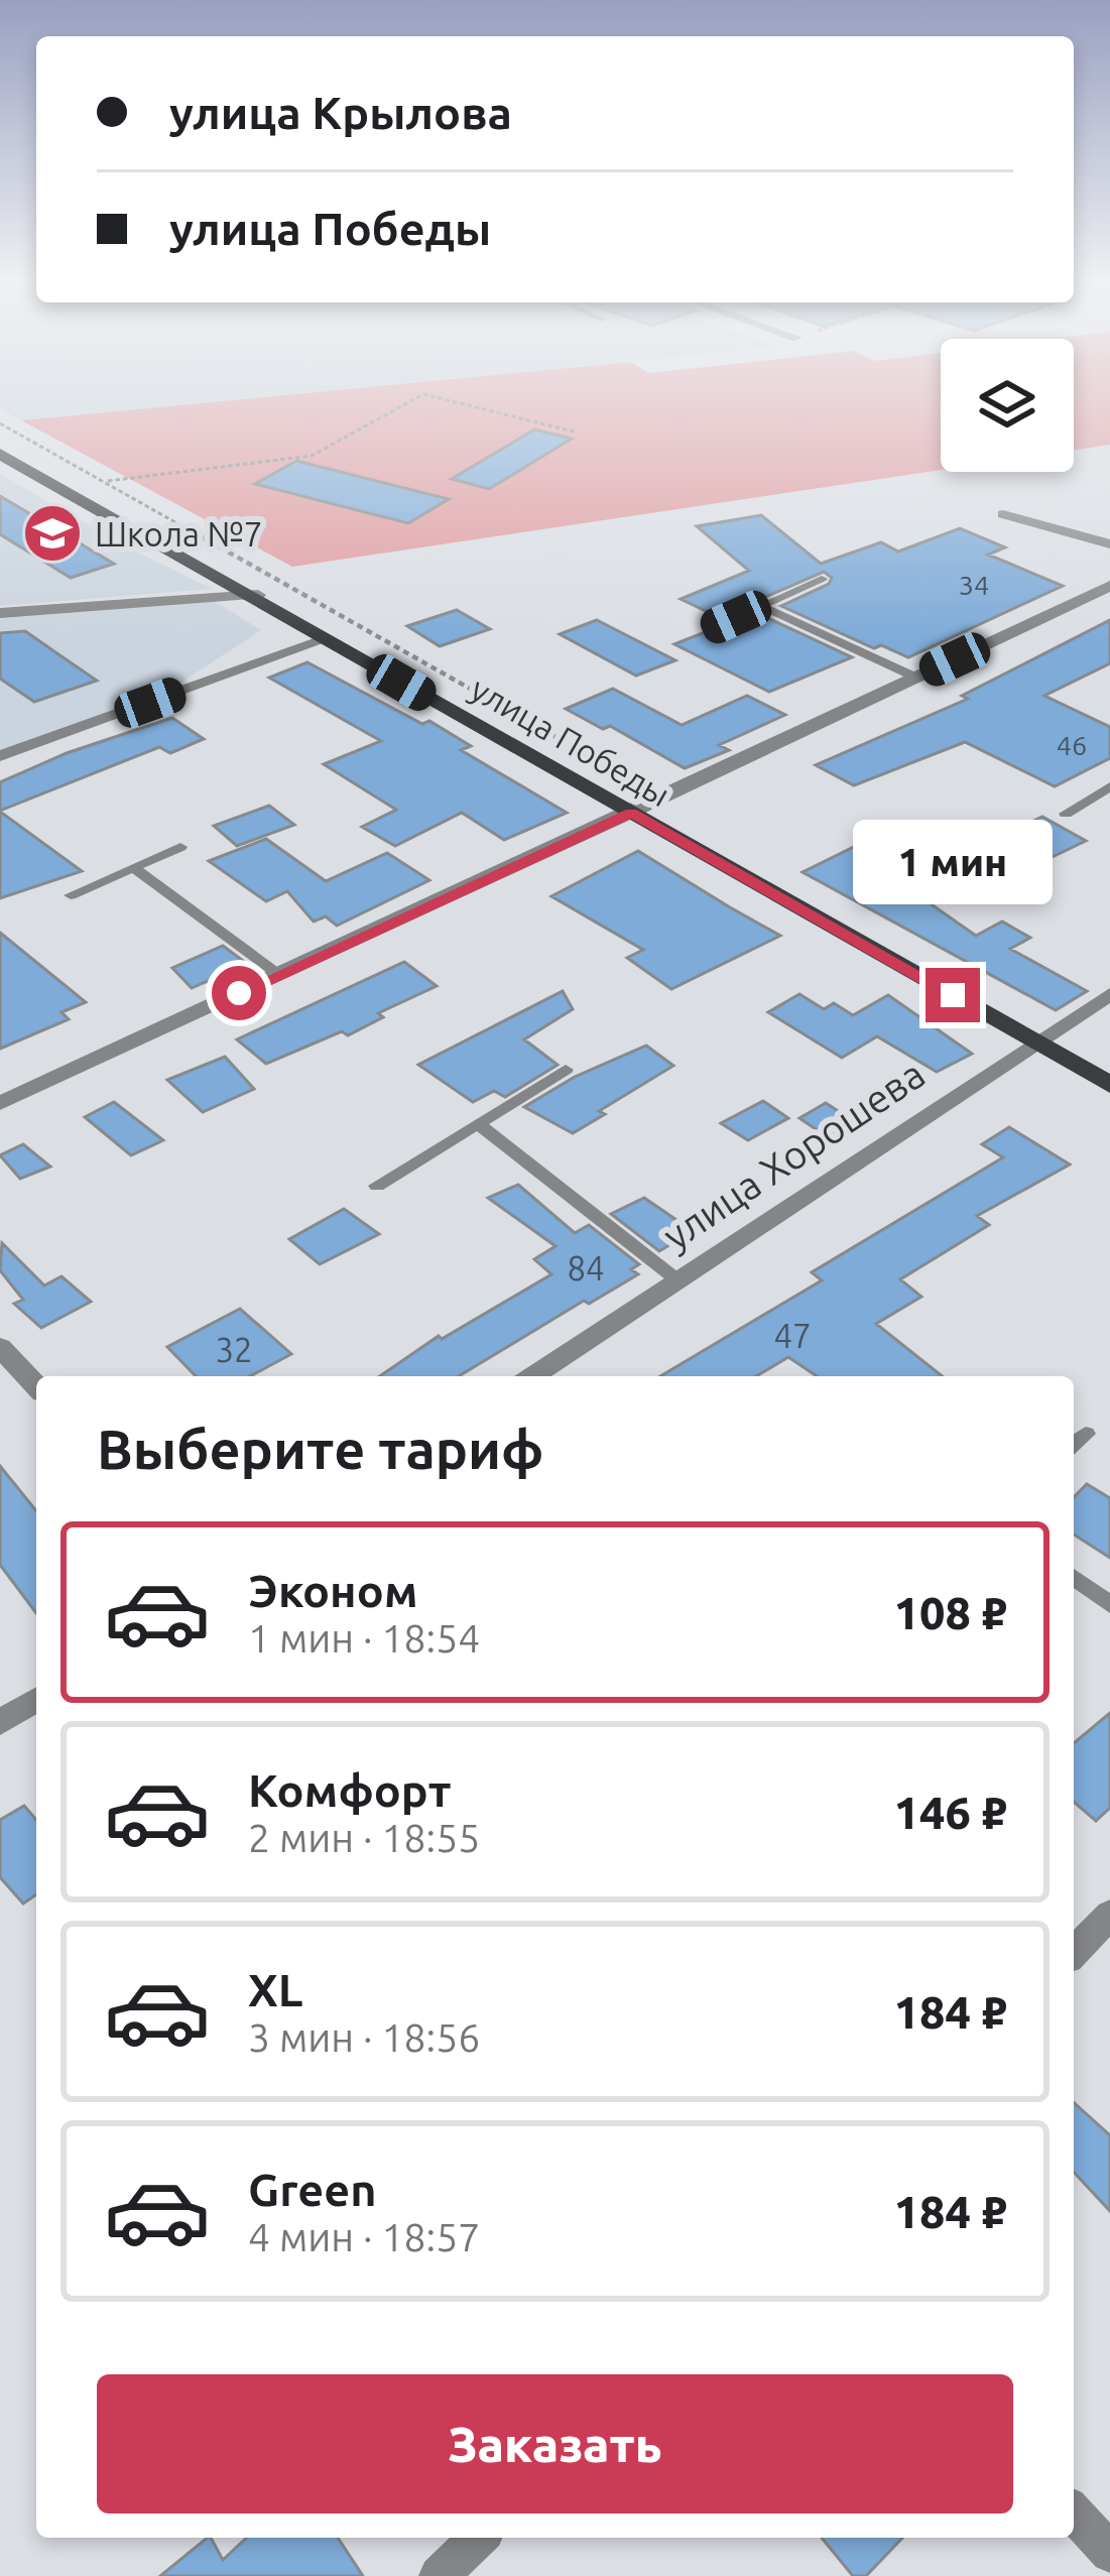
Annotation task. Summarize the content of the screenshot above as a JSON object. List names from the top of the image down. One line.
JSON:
{"streets":{"main road":["улица Победы"],"street":["улица Хорошева"]},"crossings":[["улица Победы","улица Хорошева"]],"places":{"school or university":["Школа №7"]},"house_numbers":["34","46","84","47","32"],"page":{"banner":["улица Крылова","улица Победы"],"bubble":"1 мин","heading":"Выберите тариф","list":[{"name":"Эконом","note":"1 мин · 18:54","value":"108 ₽"},{"name":"Комфорт","note":"2 мин · 18:55","value":"146 ₽"},{"name":"XL","note":"3 мин · 18:56","value":"184 ₽"},{"name":"Green","note":"4 мин · 18:57","value":"184 ₽"}],"buttons":"Заказать"}}
